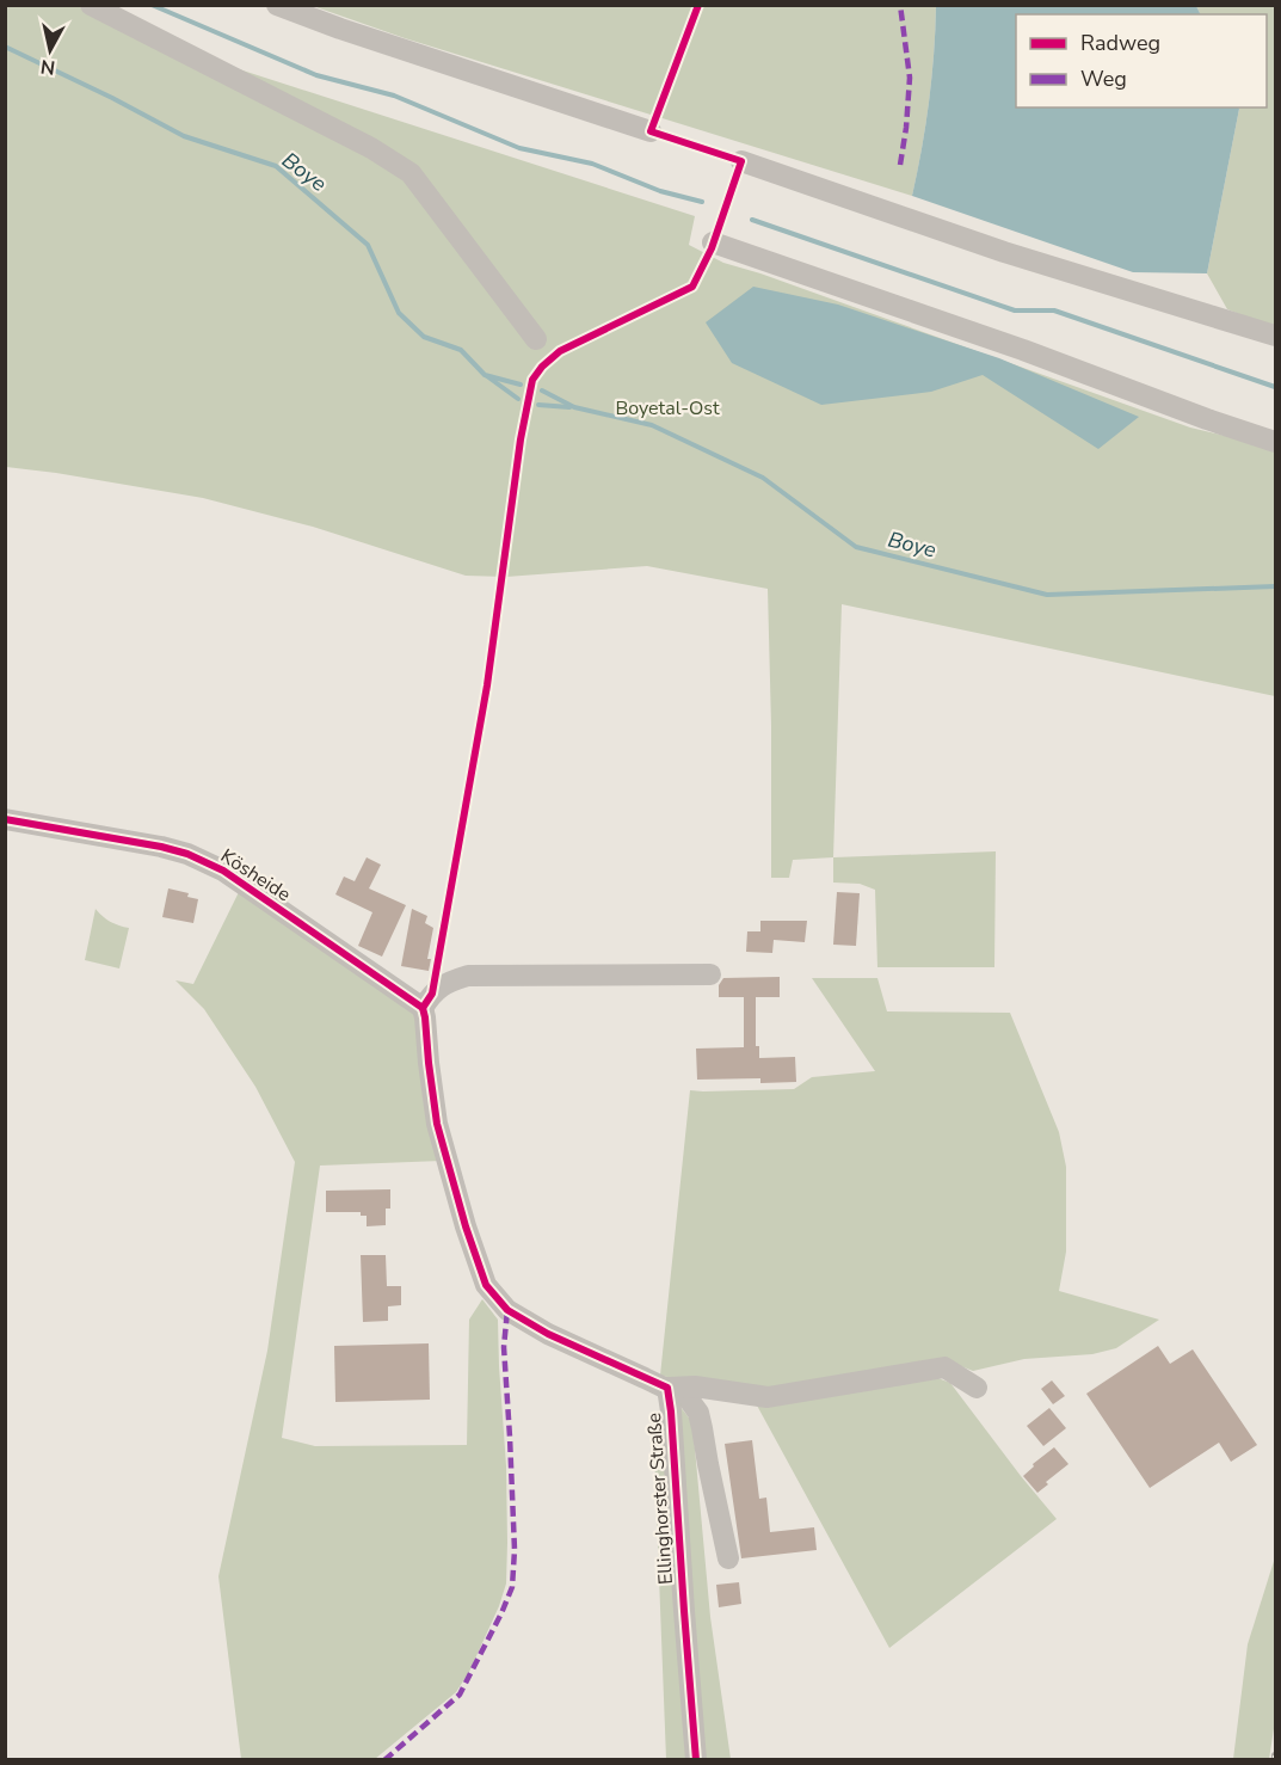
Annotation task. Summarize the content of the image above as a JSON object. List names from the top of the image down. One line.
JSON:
{"streets":{"street":["Kösheide","Ellinghorster Straße"]},"crossings":[["Kösheide","Ellinghorster Straße"]],"water":["Boye"],"parks":["Boyetal-Ost"],"legend":["Radweg","Weg"],"north":"bottom"}
